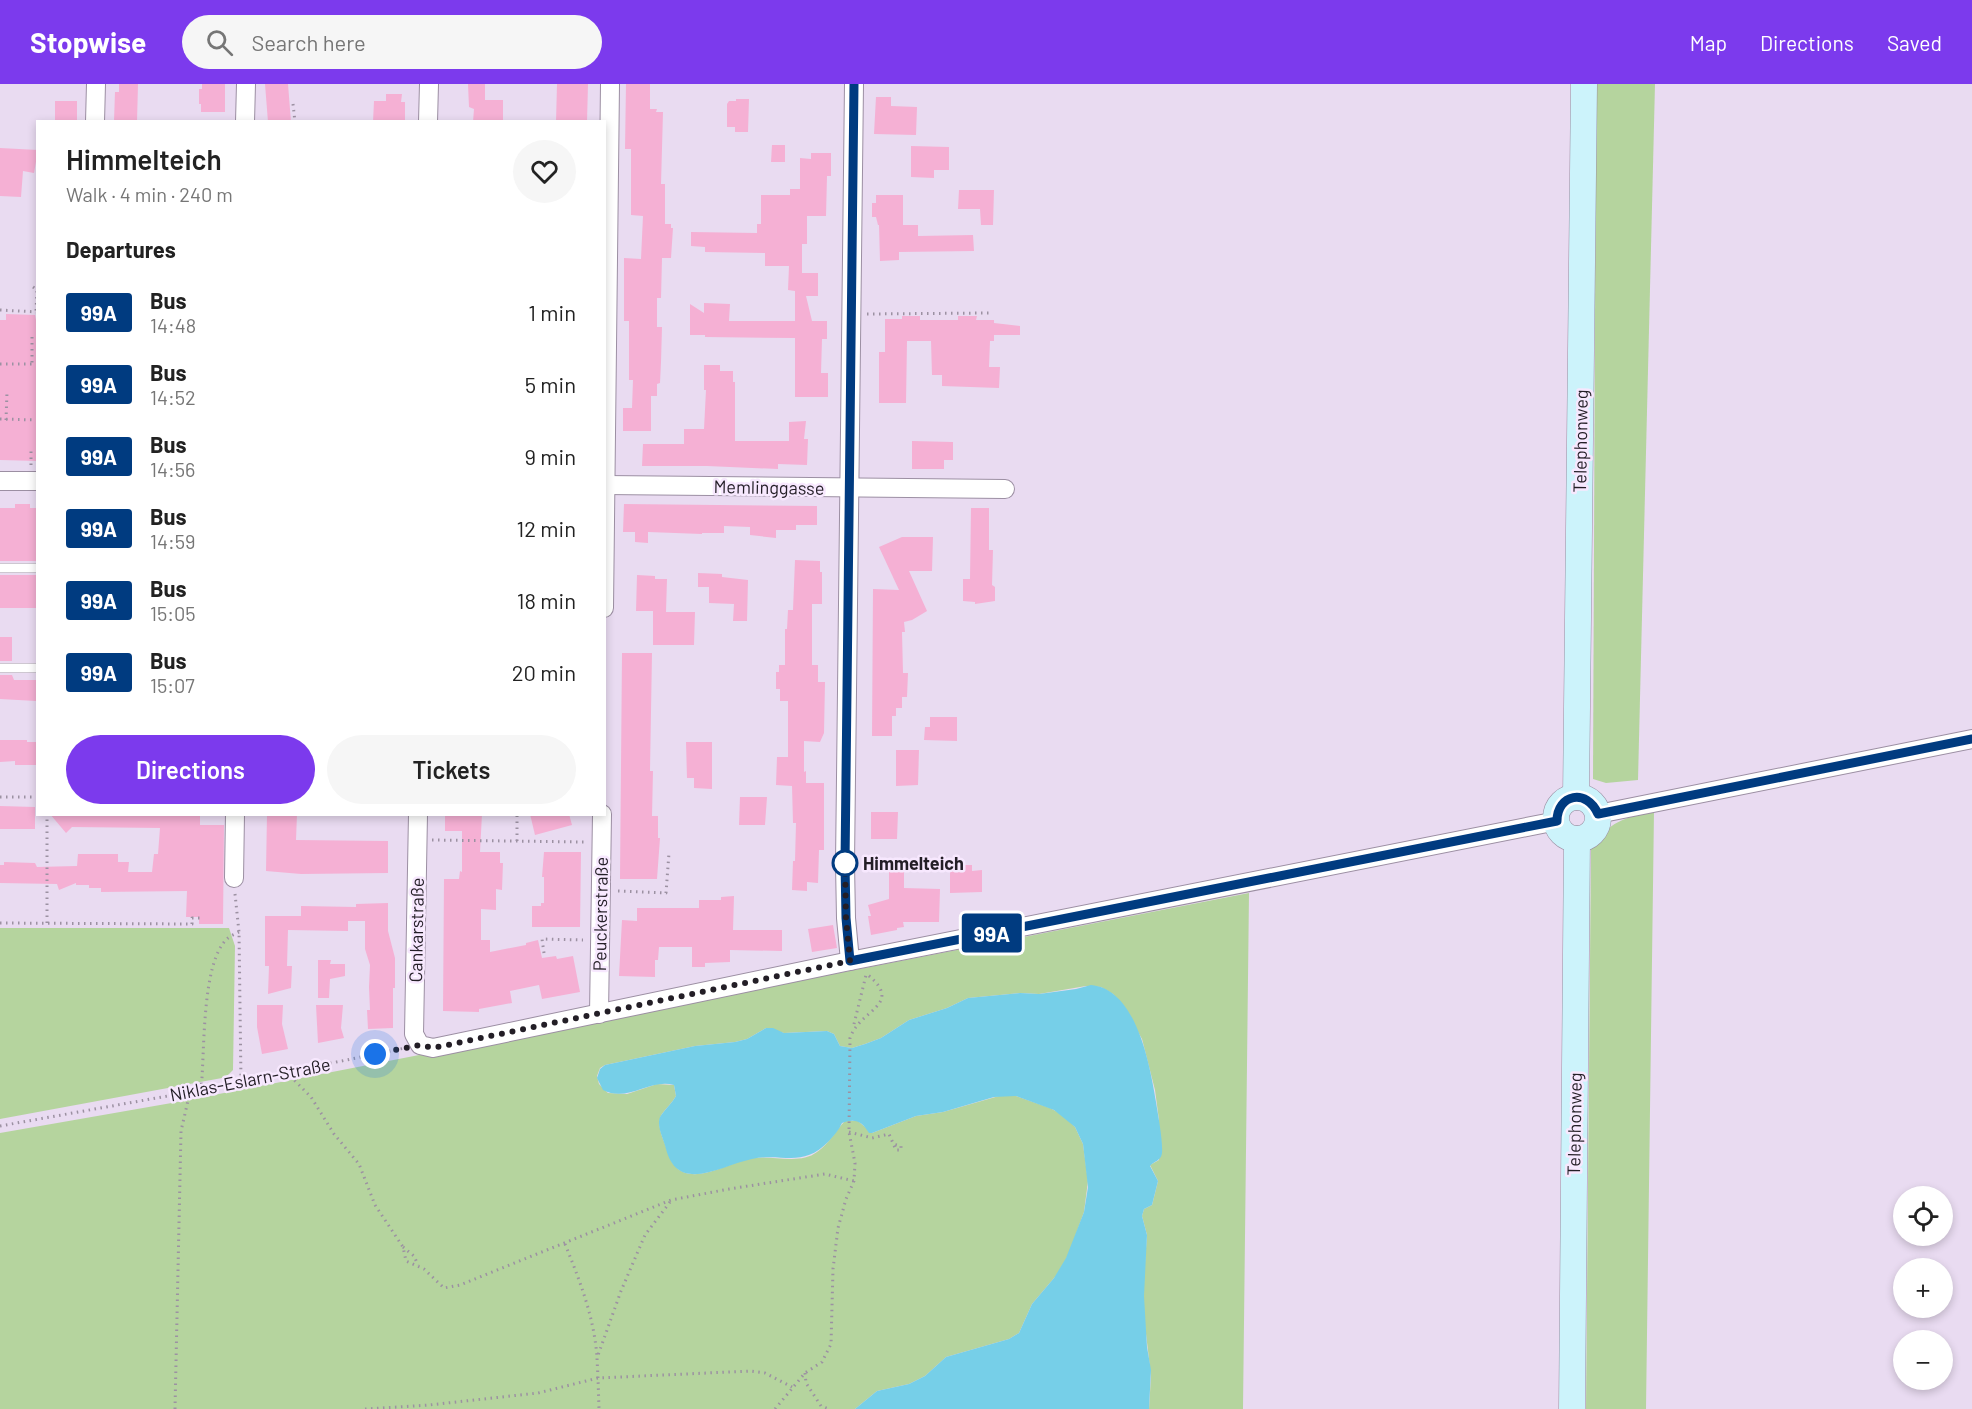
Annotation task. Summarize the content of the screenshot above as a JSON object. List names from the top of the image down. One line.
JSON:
{"streets":{"street":["Telephonweg","Memlinggasse","Peuckerstraße","Cankarstraße"],"path":["Niklas-Eslarn-Straße"]},"crossings":[["Cankarstraße","Niklas-Eslarn-Straße"]],"places":["Himmelteich"],"lines":["bus line 99A"],"page":{"header":"Stopwise","search":"Search here","nav":["Map","Directions","Saved"],"on_map":"99A","heading":[["Himmelteich","Walk · 4 min · 240 m"],"Departures"],"list":[{"mark":"99A","name":"Bus","note":"14:48","value":"1 min"},{"mark":"99A","name":"Bus","note":"14:52","value":"5 min"},{"mark":"99A","name":"Bus","note":"14:56","value":"9 min"},{"mark":"99A","name":"Bus","note":"14:59","value":"12 min"},{"mark":"99A","name":"Bus","note":"15:05","value":"18 min"},{"mark":"99A","name":"Bus","note":"15:07","value":"20 min"}],"buttons":["Directions","Tickets"],"map_buttons":["+","−"]}}
